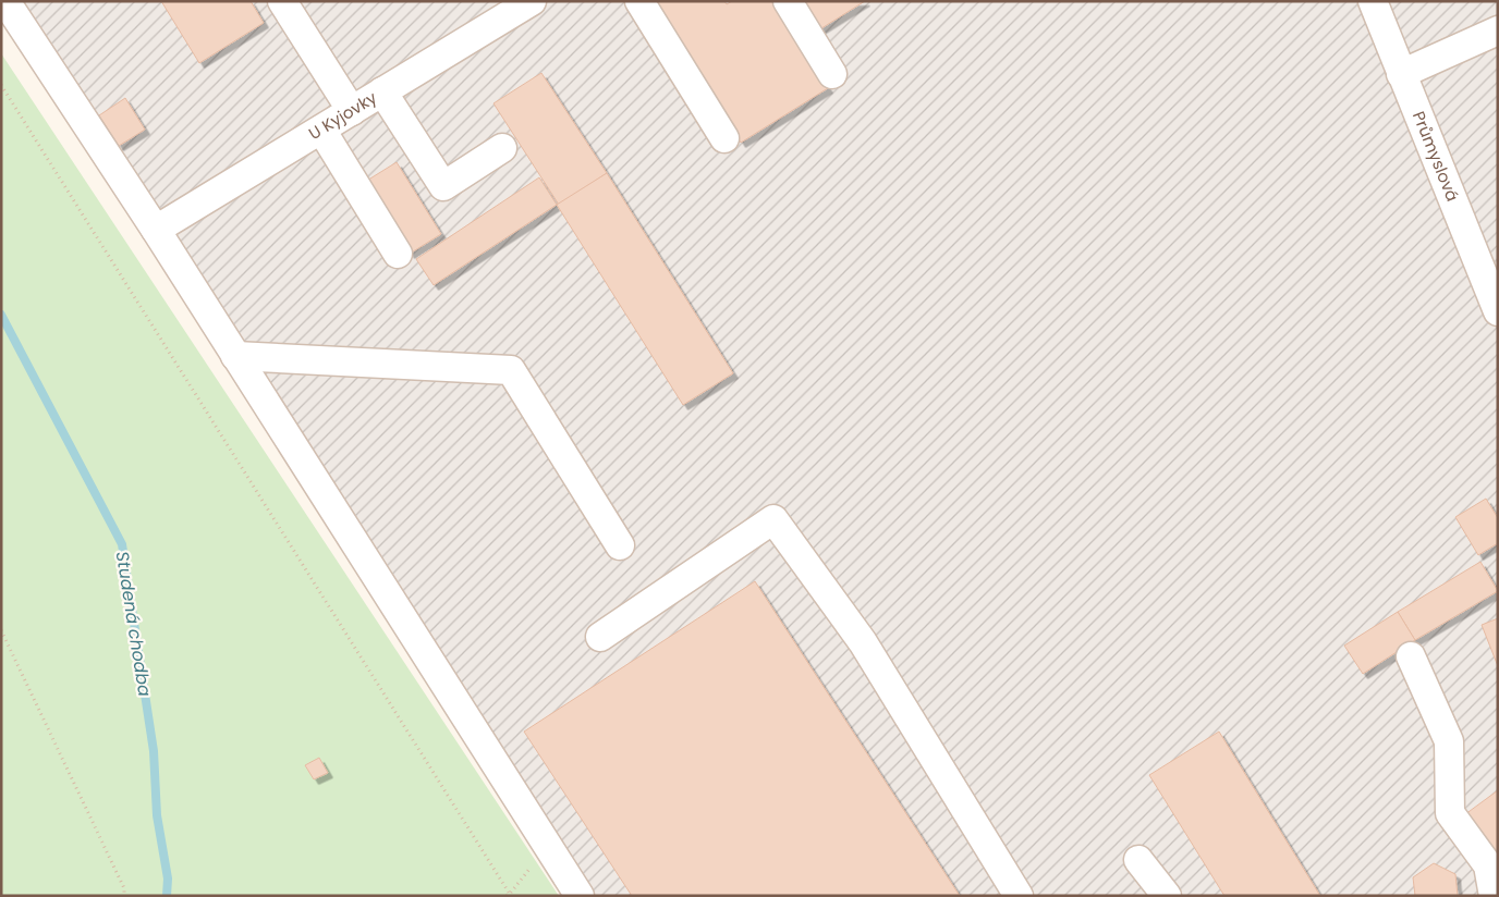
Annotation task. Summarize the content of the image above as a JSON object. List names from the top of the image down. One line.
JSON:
{"streets":{"lane":["U Kyjovky","Průmyslová"]},"water":["Studená chodba"]}
